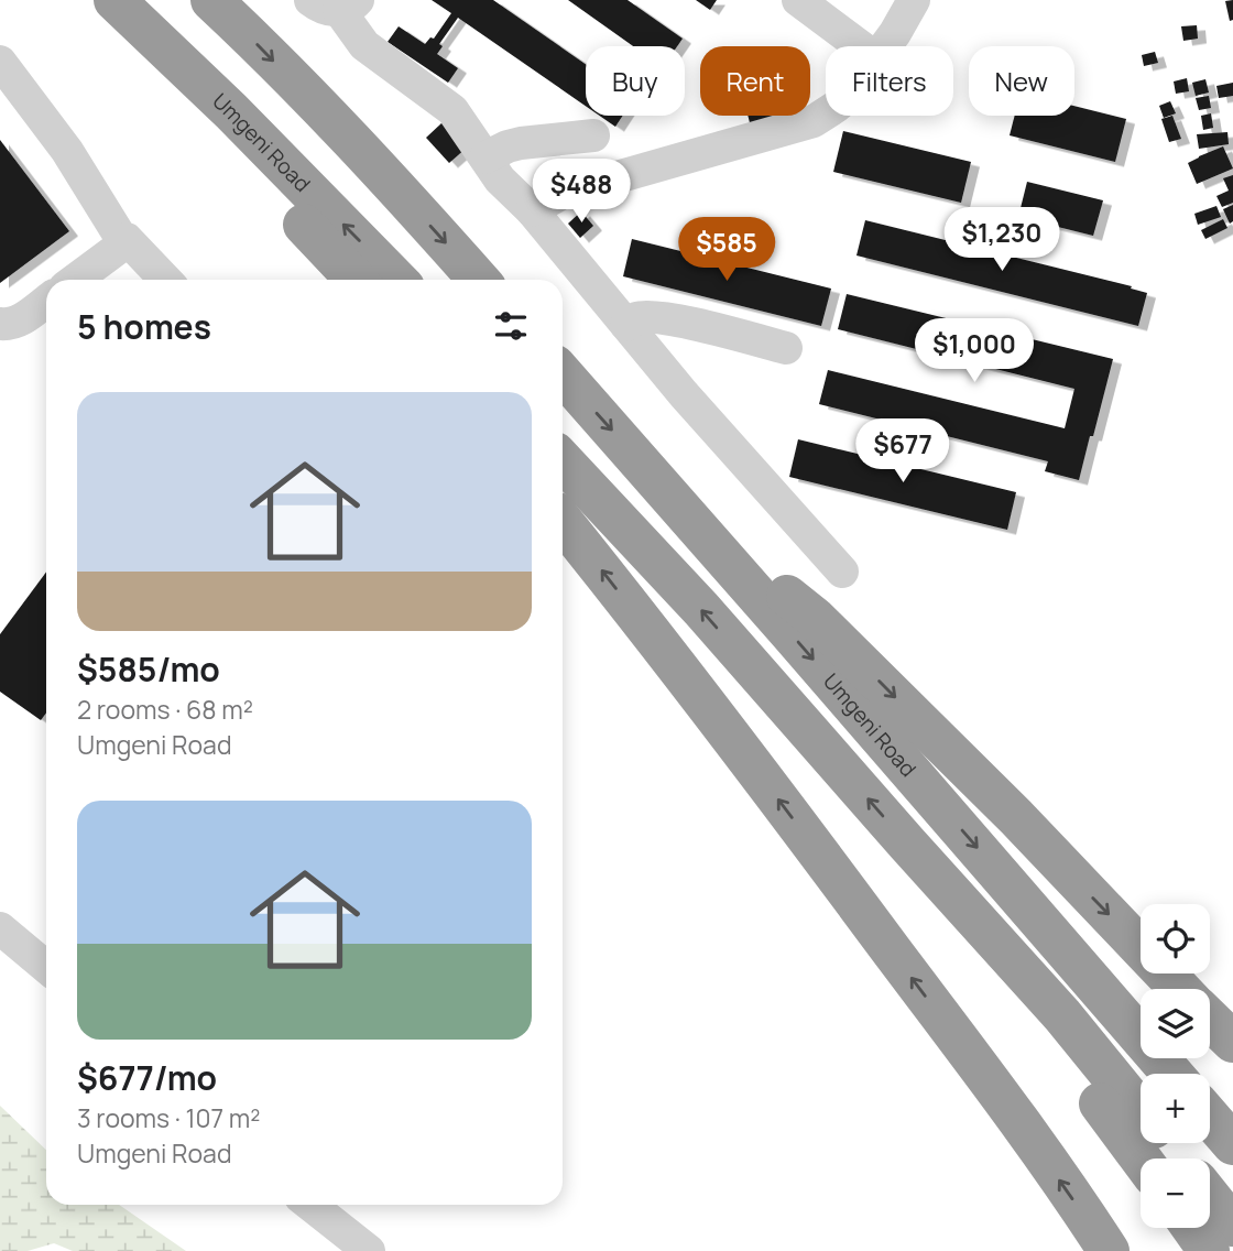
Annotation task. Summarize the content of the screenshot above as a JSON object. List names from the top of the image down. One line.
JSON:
{"streets":{"highway":["Umgeni Road"]},"page":{"chip":["Buy","Rent","Filters","New"],"price":["$488","$1,230","$585","$1,000","$677"],"heading":"5 homes","list":[{"name":"$585/mo","note":"2 rooms · 68 m² · Umgeni Road"},{"name":"$677/mo","note":"3 rooms · 107 m² · Umgeni Road"}],"map_buttons":["+","−"]}}
